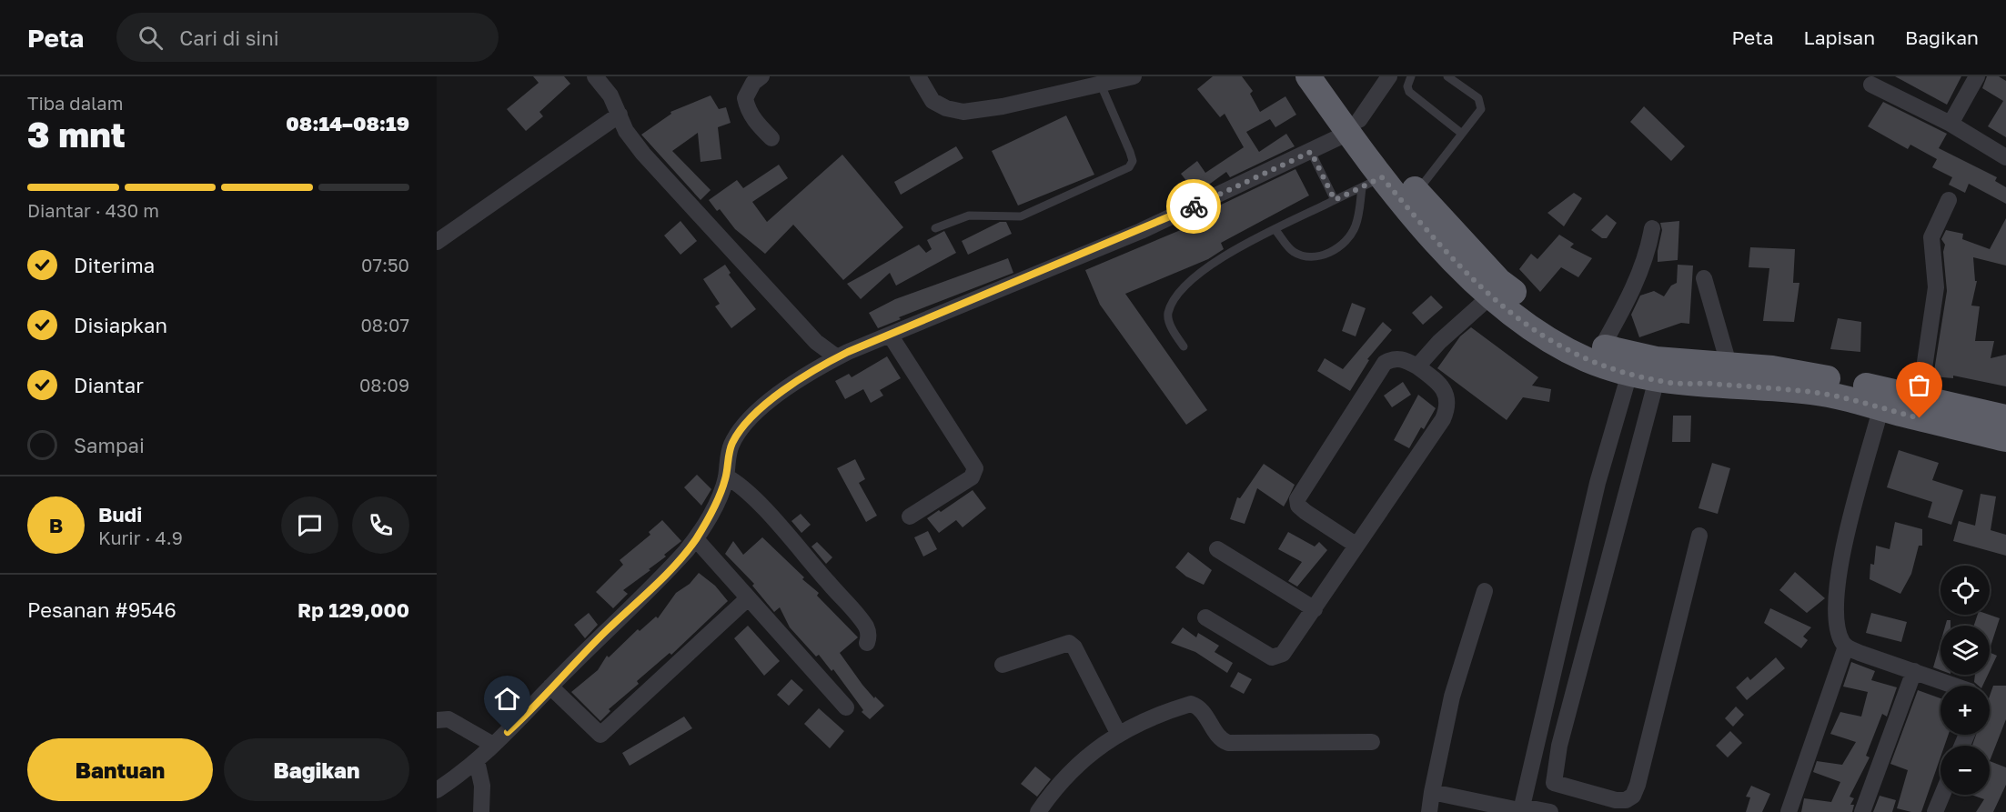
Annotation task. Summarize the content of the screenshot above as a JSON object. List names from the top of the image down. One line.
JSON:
{"page":{"header":"Peta","search":"Cari di sini","nav":["Peta","Lapisan","Bagikan"],"heading":["3 mnt","Tiba dalam","08:14–08:19"],"panel":["Budi","Kurir · 4.9","Pesanan #9546","Rp 129,000"],"bar":"Diantar · 430 m","list":[["Diterima","07:50"],["Disiapkan","08:07"],["Diantar","08:09"],"Sampai"],"round":"B","map_buttons":["+","−"],"buttons":["Bantuan","Bagikan"]}}
